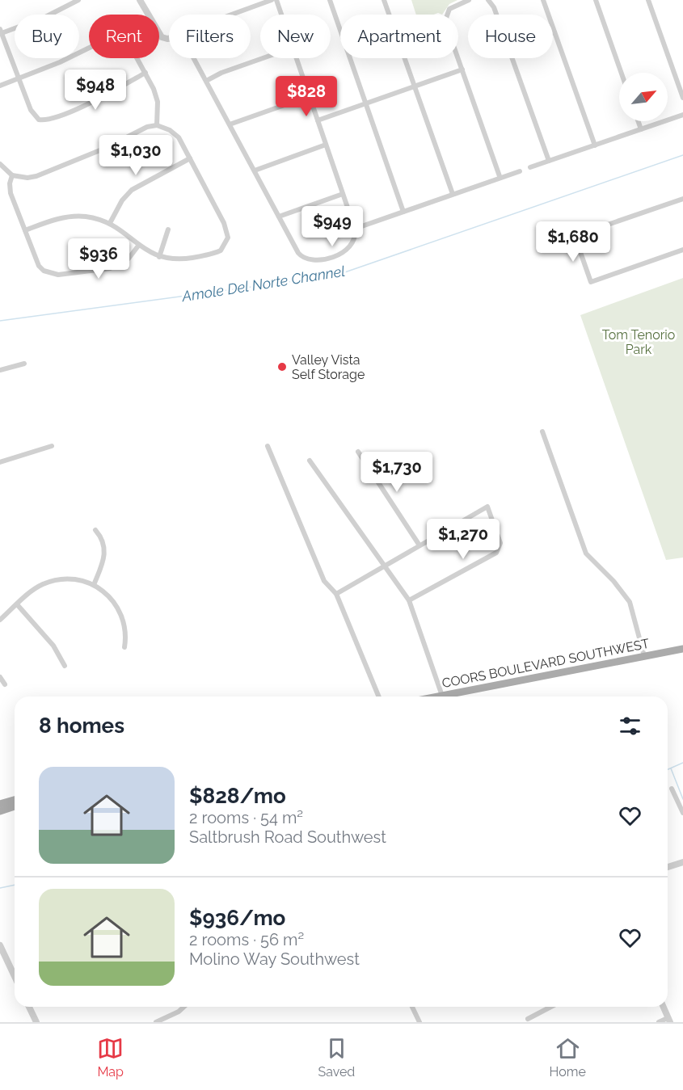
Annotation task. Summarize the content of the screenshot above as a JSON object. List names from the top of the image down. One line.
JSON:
{"streets":{"main road":["COORS BOULEVARD SOUTHWEST"]},"water":["Amole Del Norte Channel"],"parks":["Tom Tenorio Park"],"places":["Valley Vista Self Storage"],"north":"top right","page":{"chip":["Buy","Rent","Filters","New","Apartment","House"],"price":["$948","$828","$1,030","$949","$1,680","$936","$1,730","$1,270"],"heading":"8 homes","list":[{"name":"$828/mo","note":"2 rooms · 54 m² · Saltbrush Road Southwest"},{"name":"$936/mo","note":"2 rooms · 56 m² · Molino Way Southwest"}],"tabs":["Map","Saved","Home"]}}
